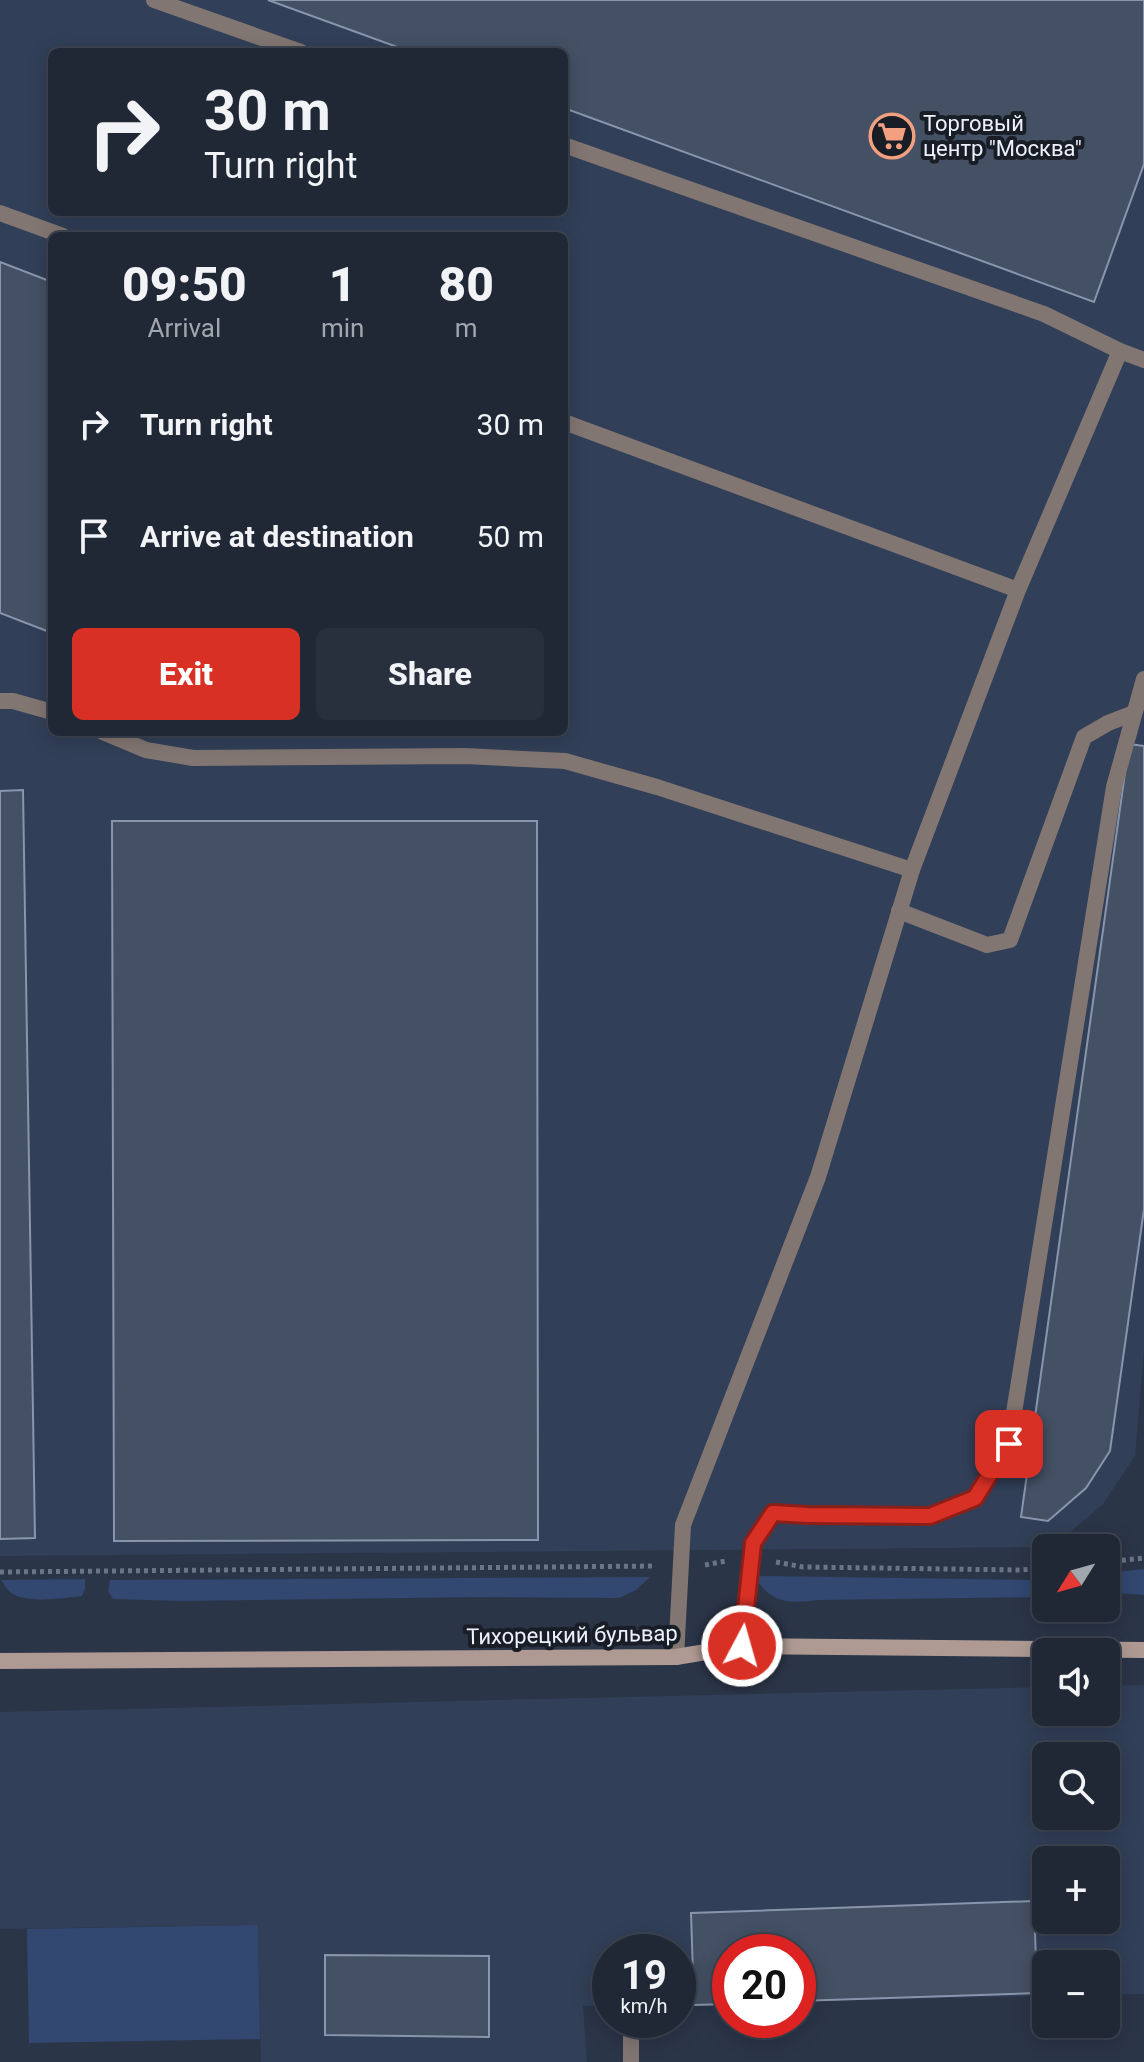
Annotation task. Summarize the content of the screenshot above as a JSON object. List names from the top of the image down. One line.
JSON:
{"streets":{"street":["Тихорецкий бульвар"]},"places":{"supermarket":["Торговый центр \"Москва\""]},"north":"bottom left","page":{"turn":["30 m","Turn right"],"eta":["09:50","Arrival","1","min","80","m"],"list":[{"name":"Turn right","value":"30 m"},{"name":"Arrive at destination","value":"50 m"}],"buttons":["Exit","Share"],"map_buttons":["+","−"],"speed":"19 km/h","limit":"20"}}
